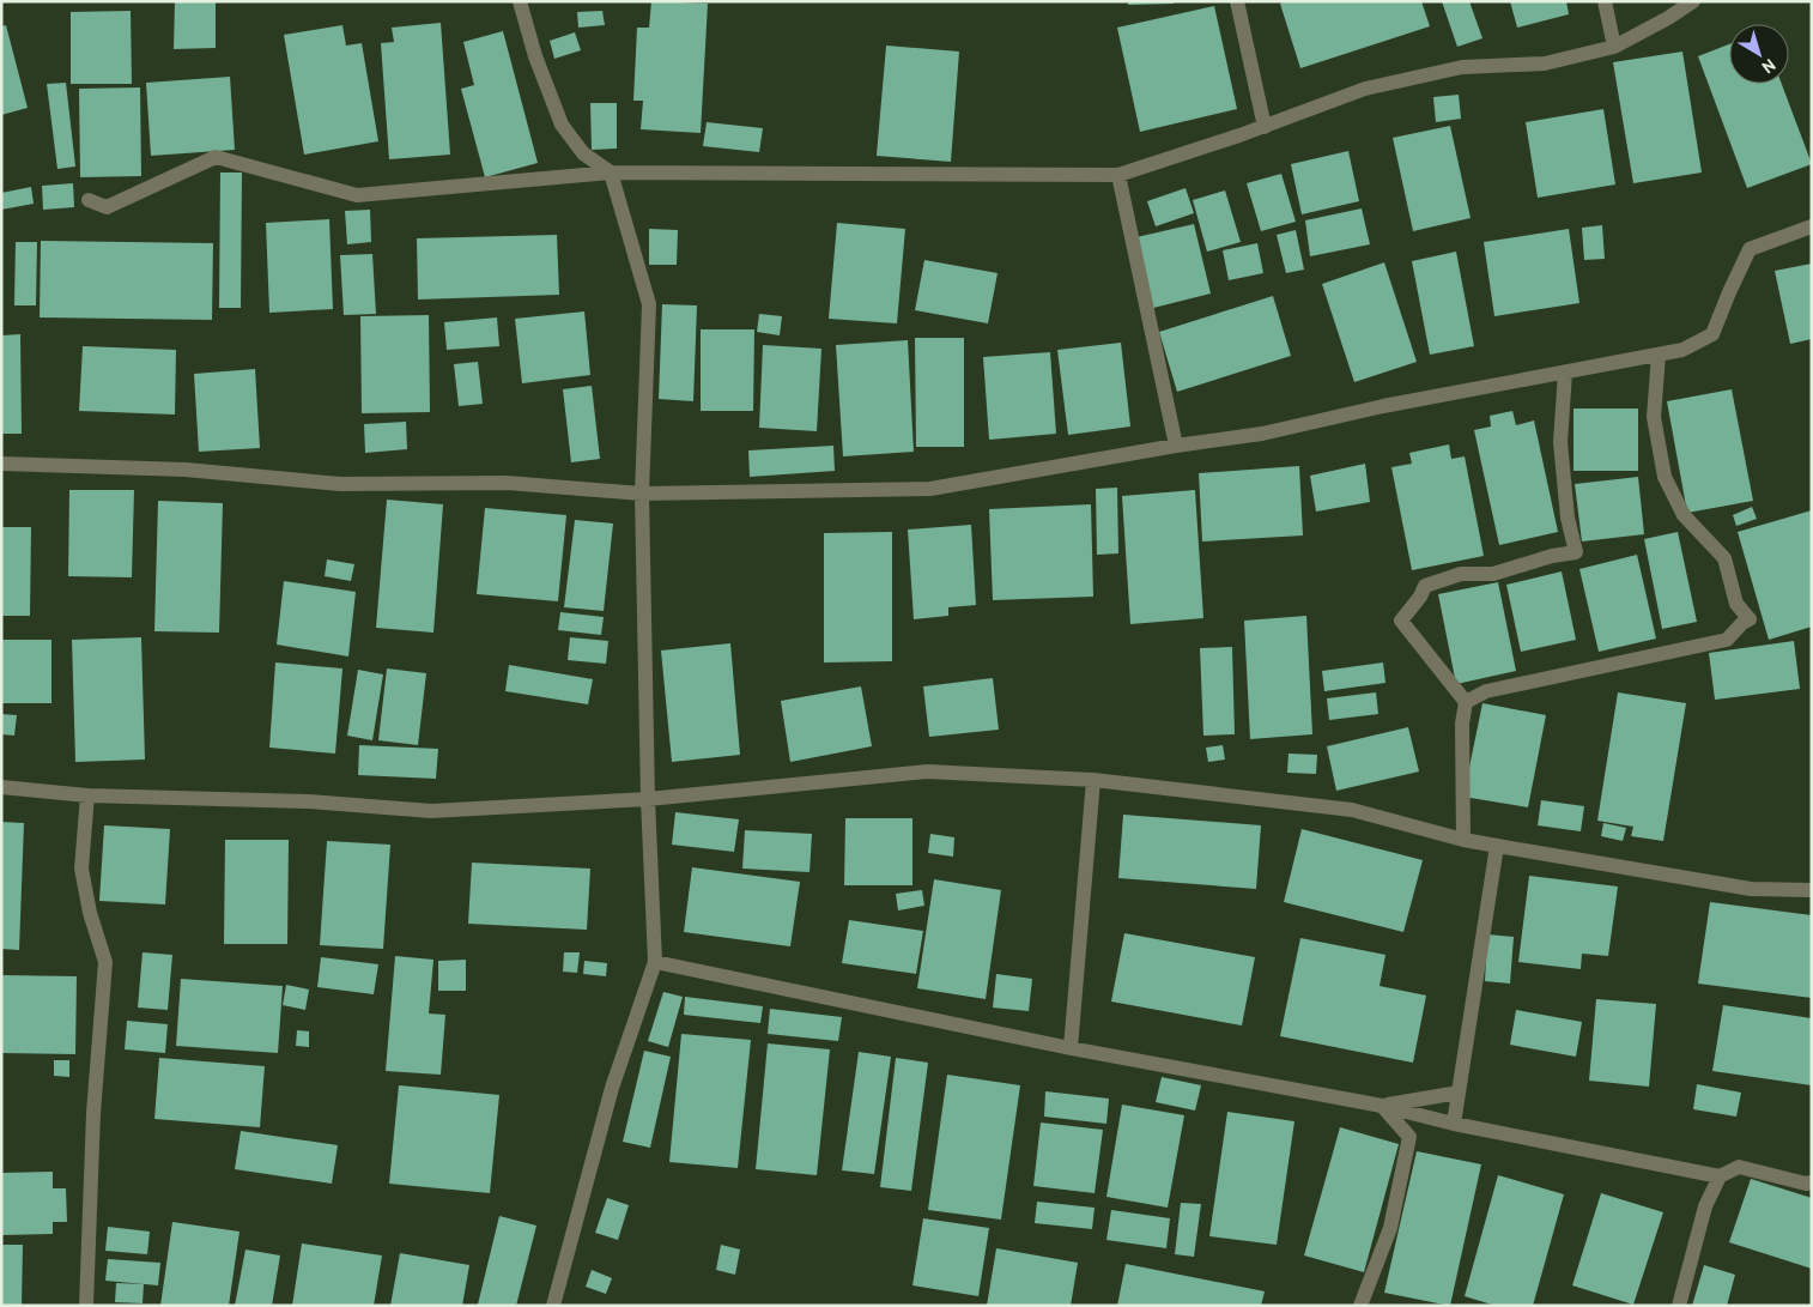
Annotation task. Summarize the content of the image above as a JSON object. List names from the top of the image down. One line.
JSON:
{"north":"bottom right"}
